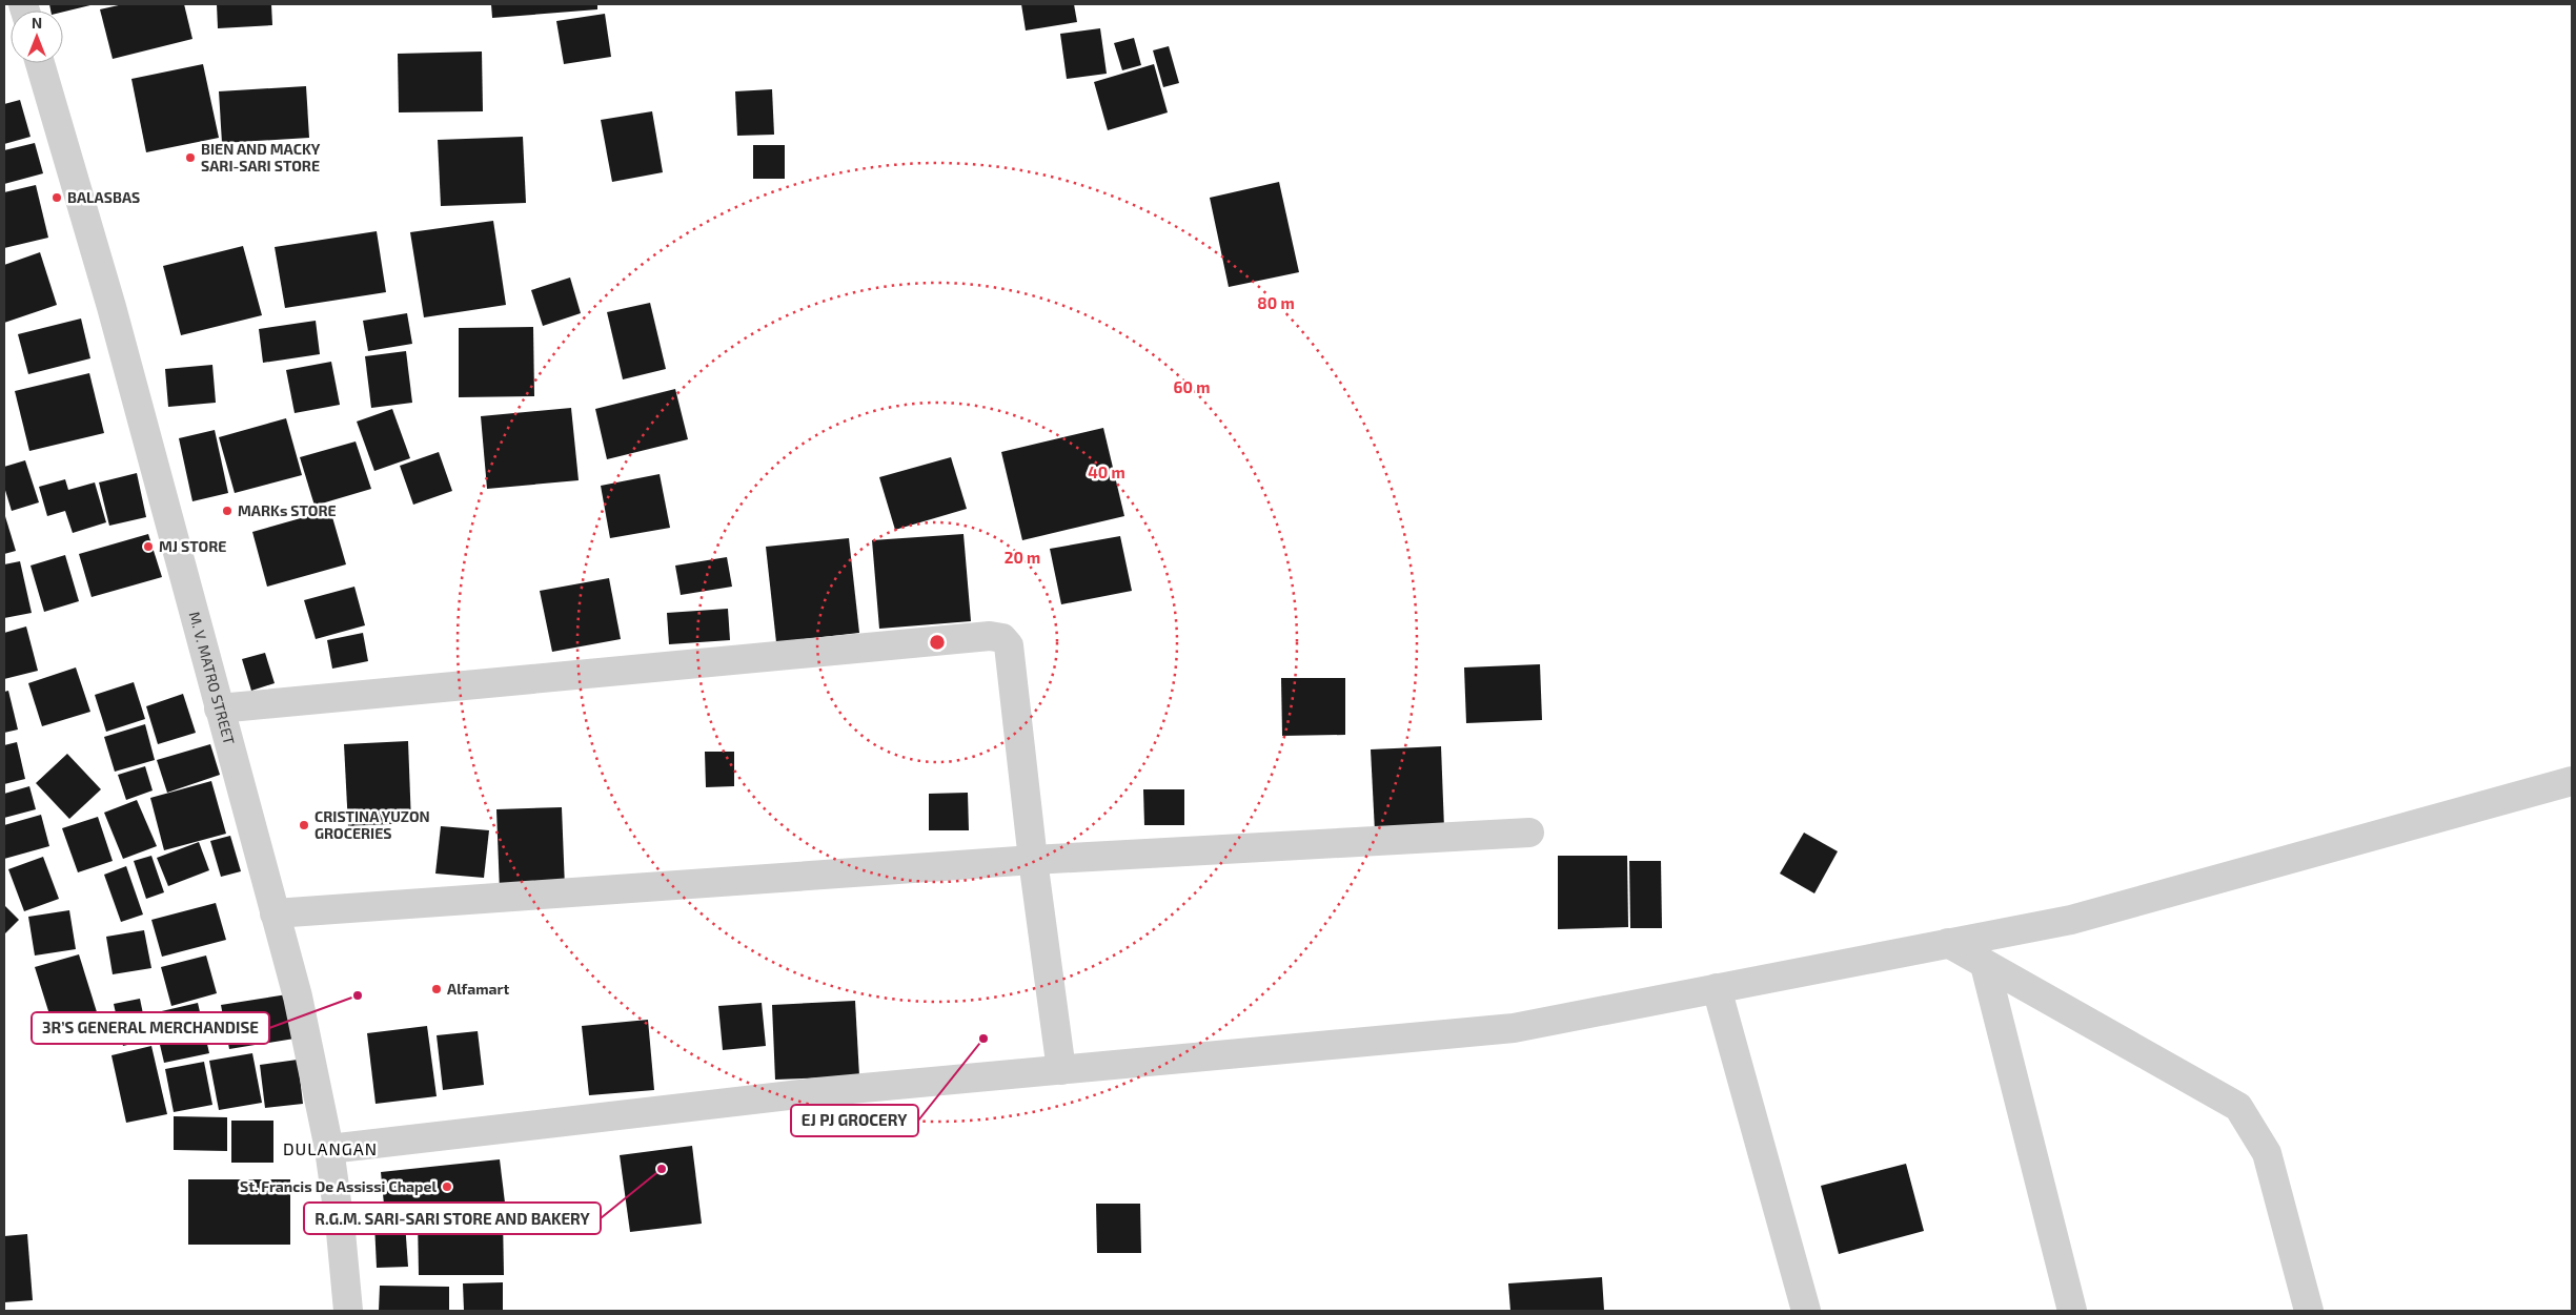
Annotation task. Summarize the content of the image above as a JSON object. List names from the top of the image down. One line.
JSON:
{"streets":{"street":["M. V. MATRO STREET"]},"districts":["DULANGAN"],"places":["BIEN AND MACKY SARI-SARI STORE","BALASBAS","MARKs STORE","MJ STORE","CRISTINA YUZON GROCERIES","Alfamart","3R’S GENERAL MERCHANDISE","EJ PJ GROCERY","R.G.M. SARI-SARI STORE AND BAKERY","St. Francis De Assissi Chapel"],"north":"top","rings":["80 m","60 m","40 m","20 m"]}
